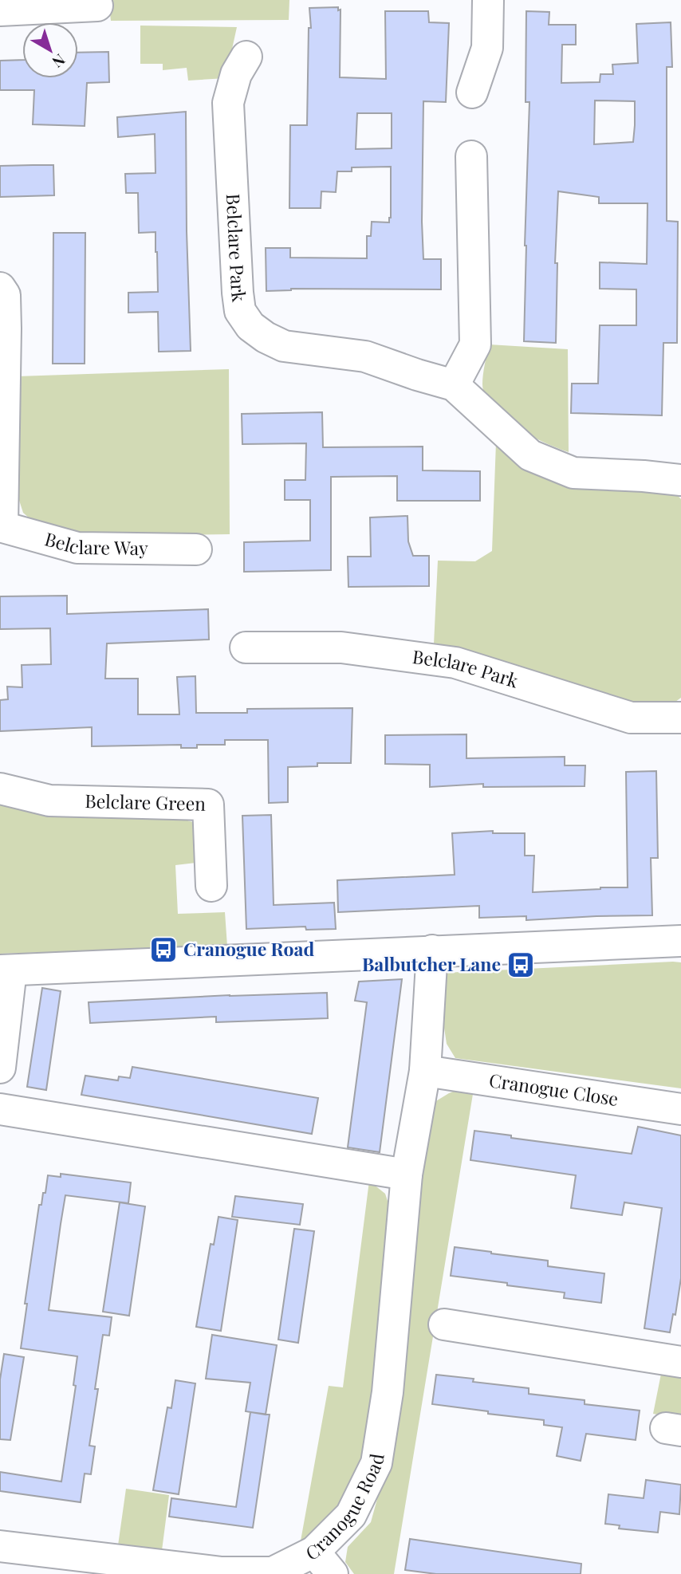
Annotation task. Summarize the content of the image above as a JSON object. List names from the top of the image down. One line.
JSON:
{"streets":{"street":["Belclare Park","Belclare Way","Belclare Green","Cranogue Close","Cranogue Road"]},"crossings":[["Cranogue Close","Cranogue Road"]],"places":{"bus stop":["Cranogue Road","Balbutcher Lane"]},"north":"bottom right"}
